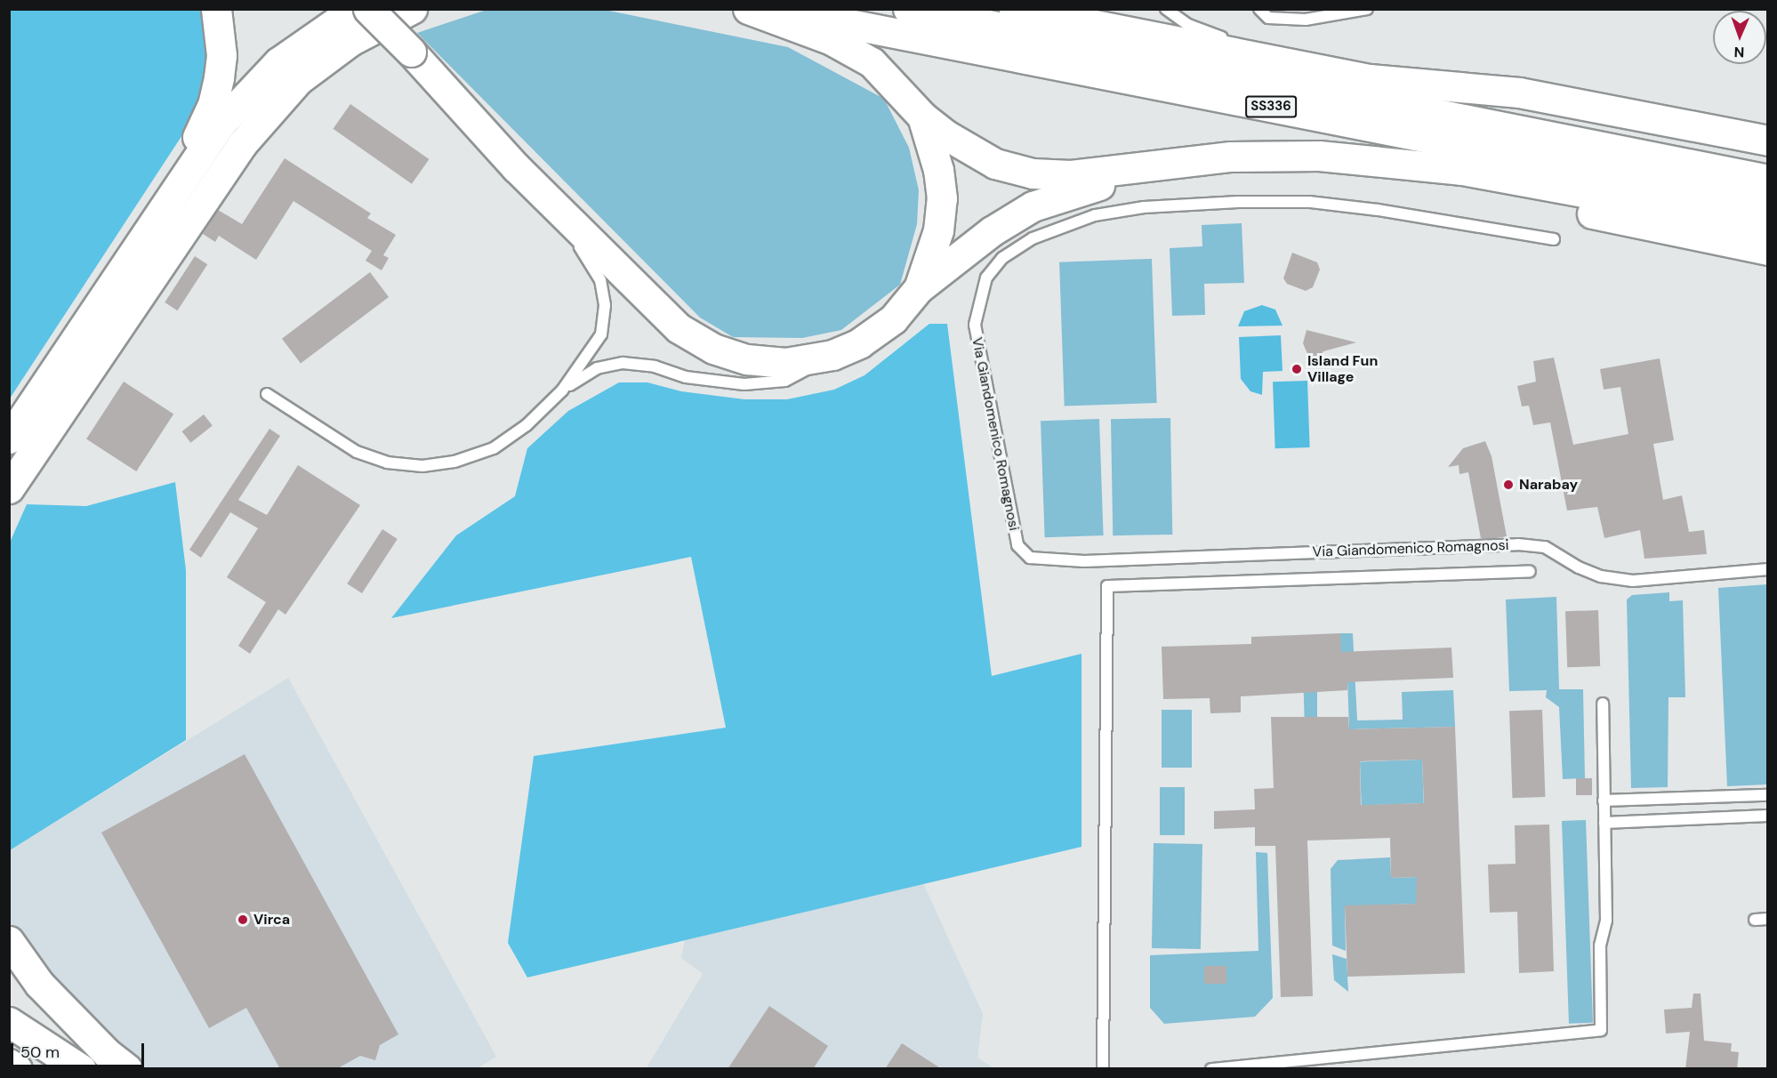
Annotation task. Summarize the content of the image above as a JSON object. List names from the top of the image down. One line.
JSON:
{"streets":{"highway":["SS336"],"lane":["Via Giandomenico Romagnosi"]},"places":["Island Fun Village","Narabay","Virca"],"scale_bar":"50 m","north":"bottom"}
